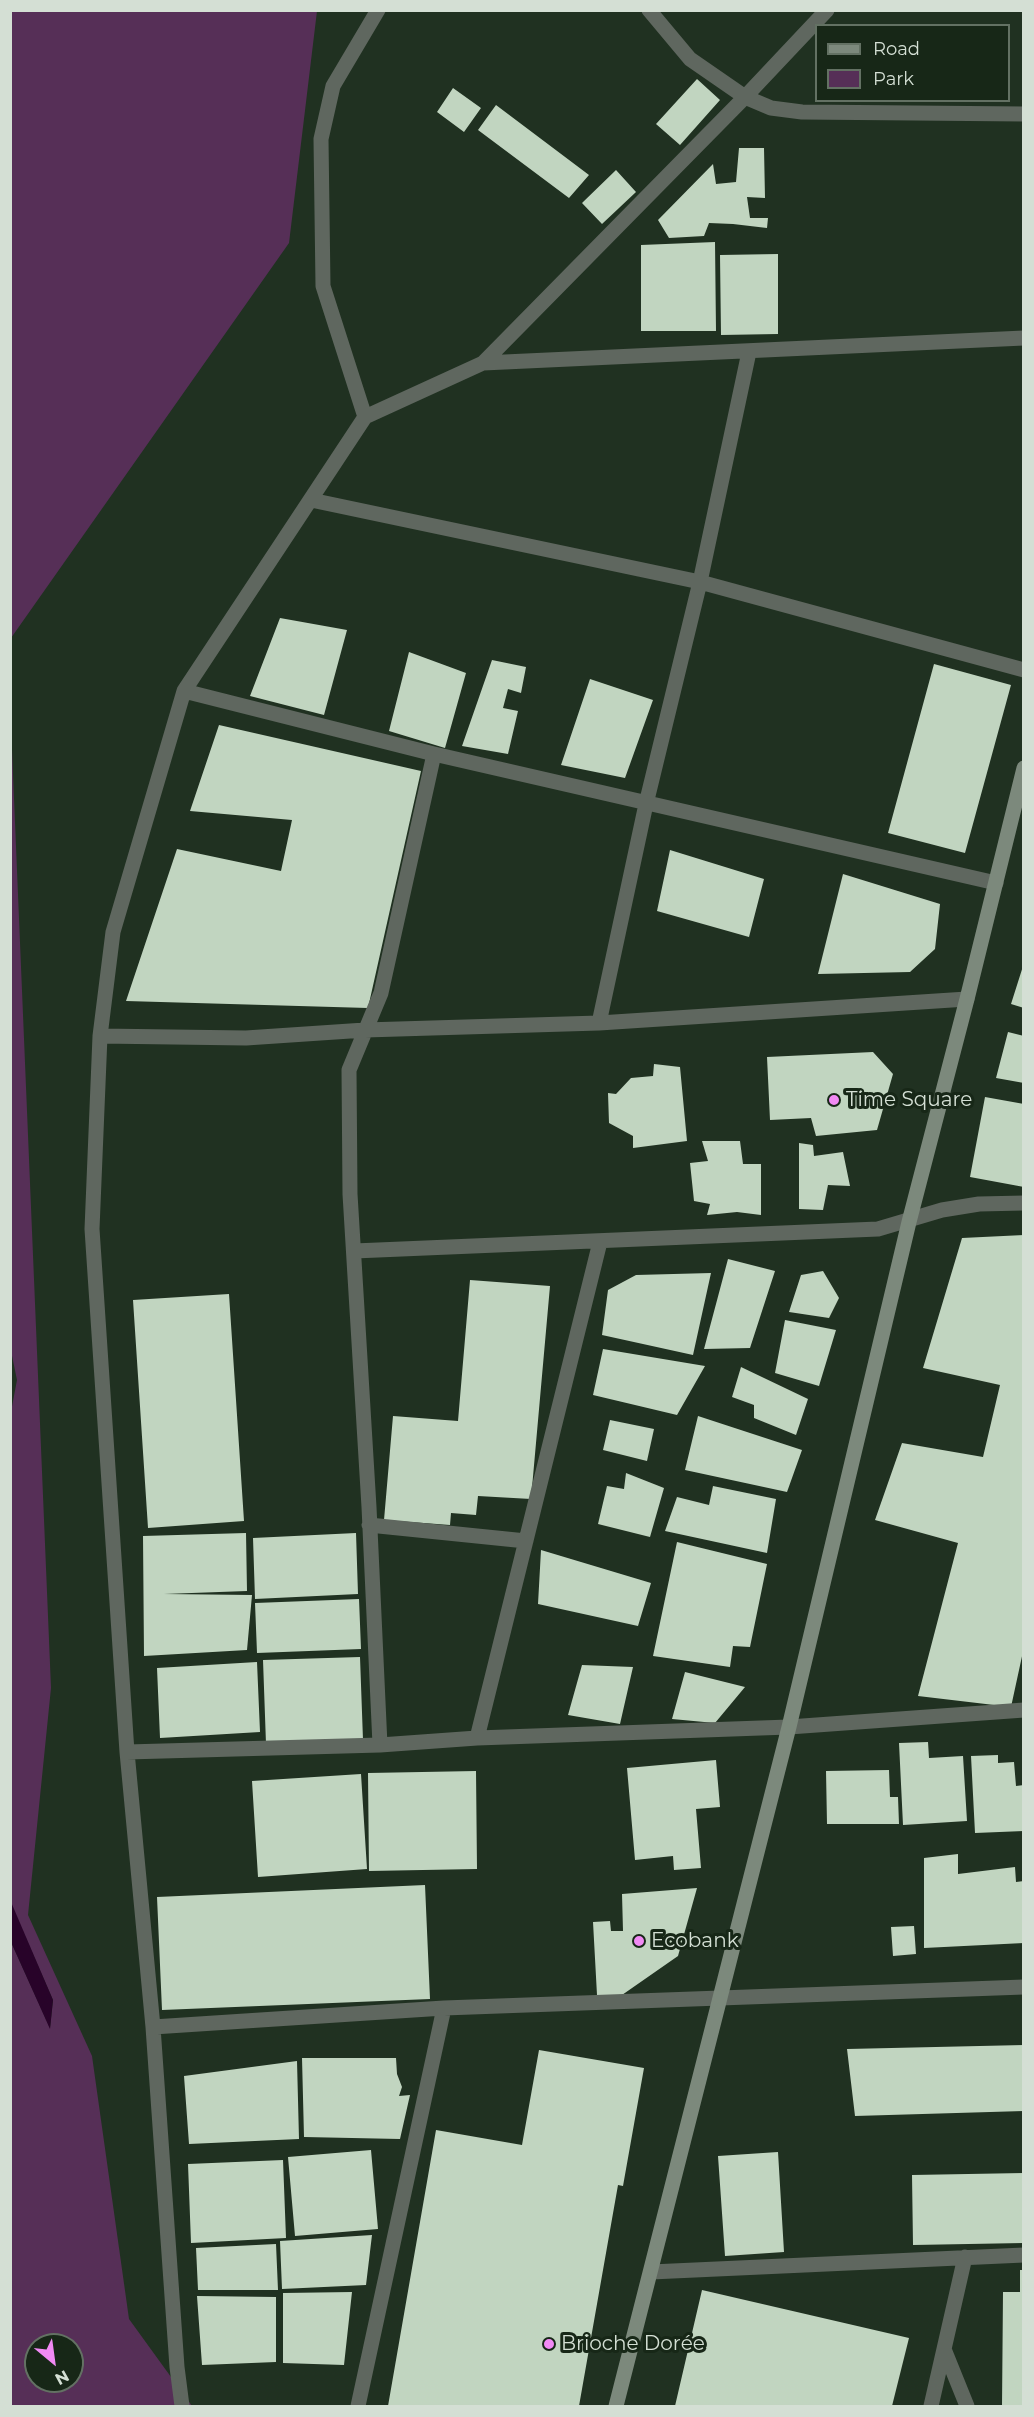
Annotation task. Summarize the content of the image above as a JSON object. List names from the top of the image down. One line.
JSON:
{"places":["Time Square","Ecobank","Brioche Dorée"],"legend":["Road","Park"],"north":"bottom right"}
